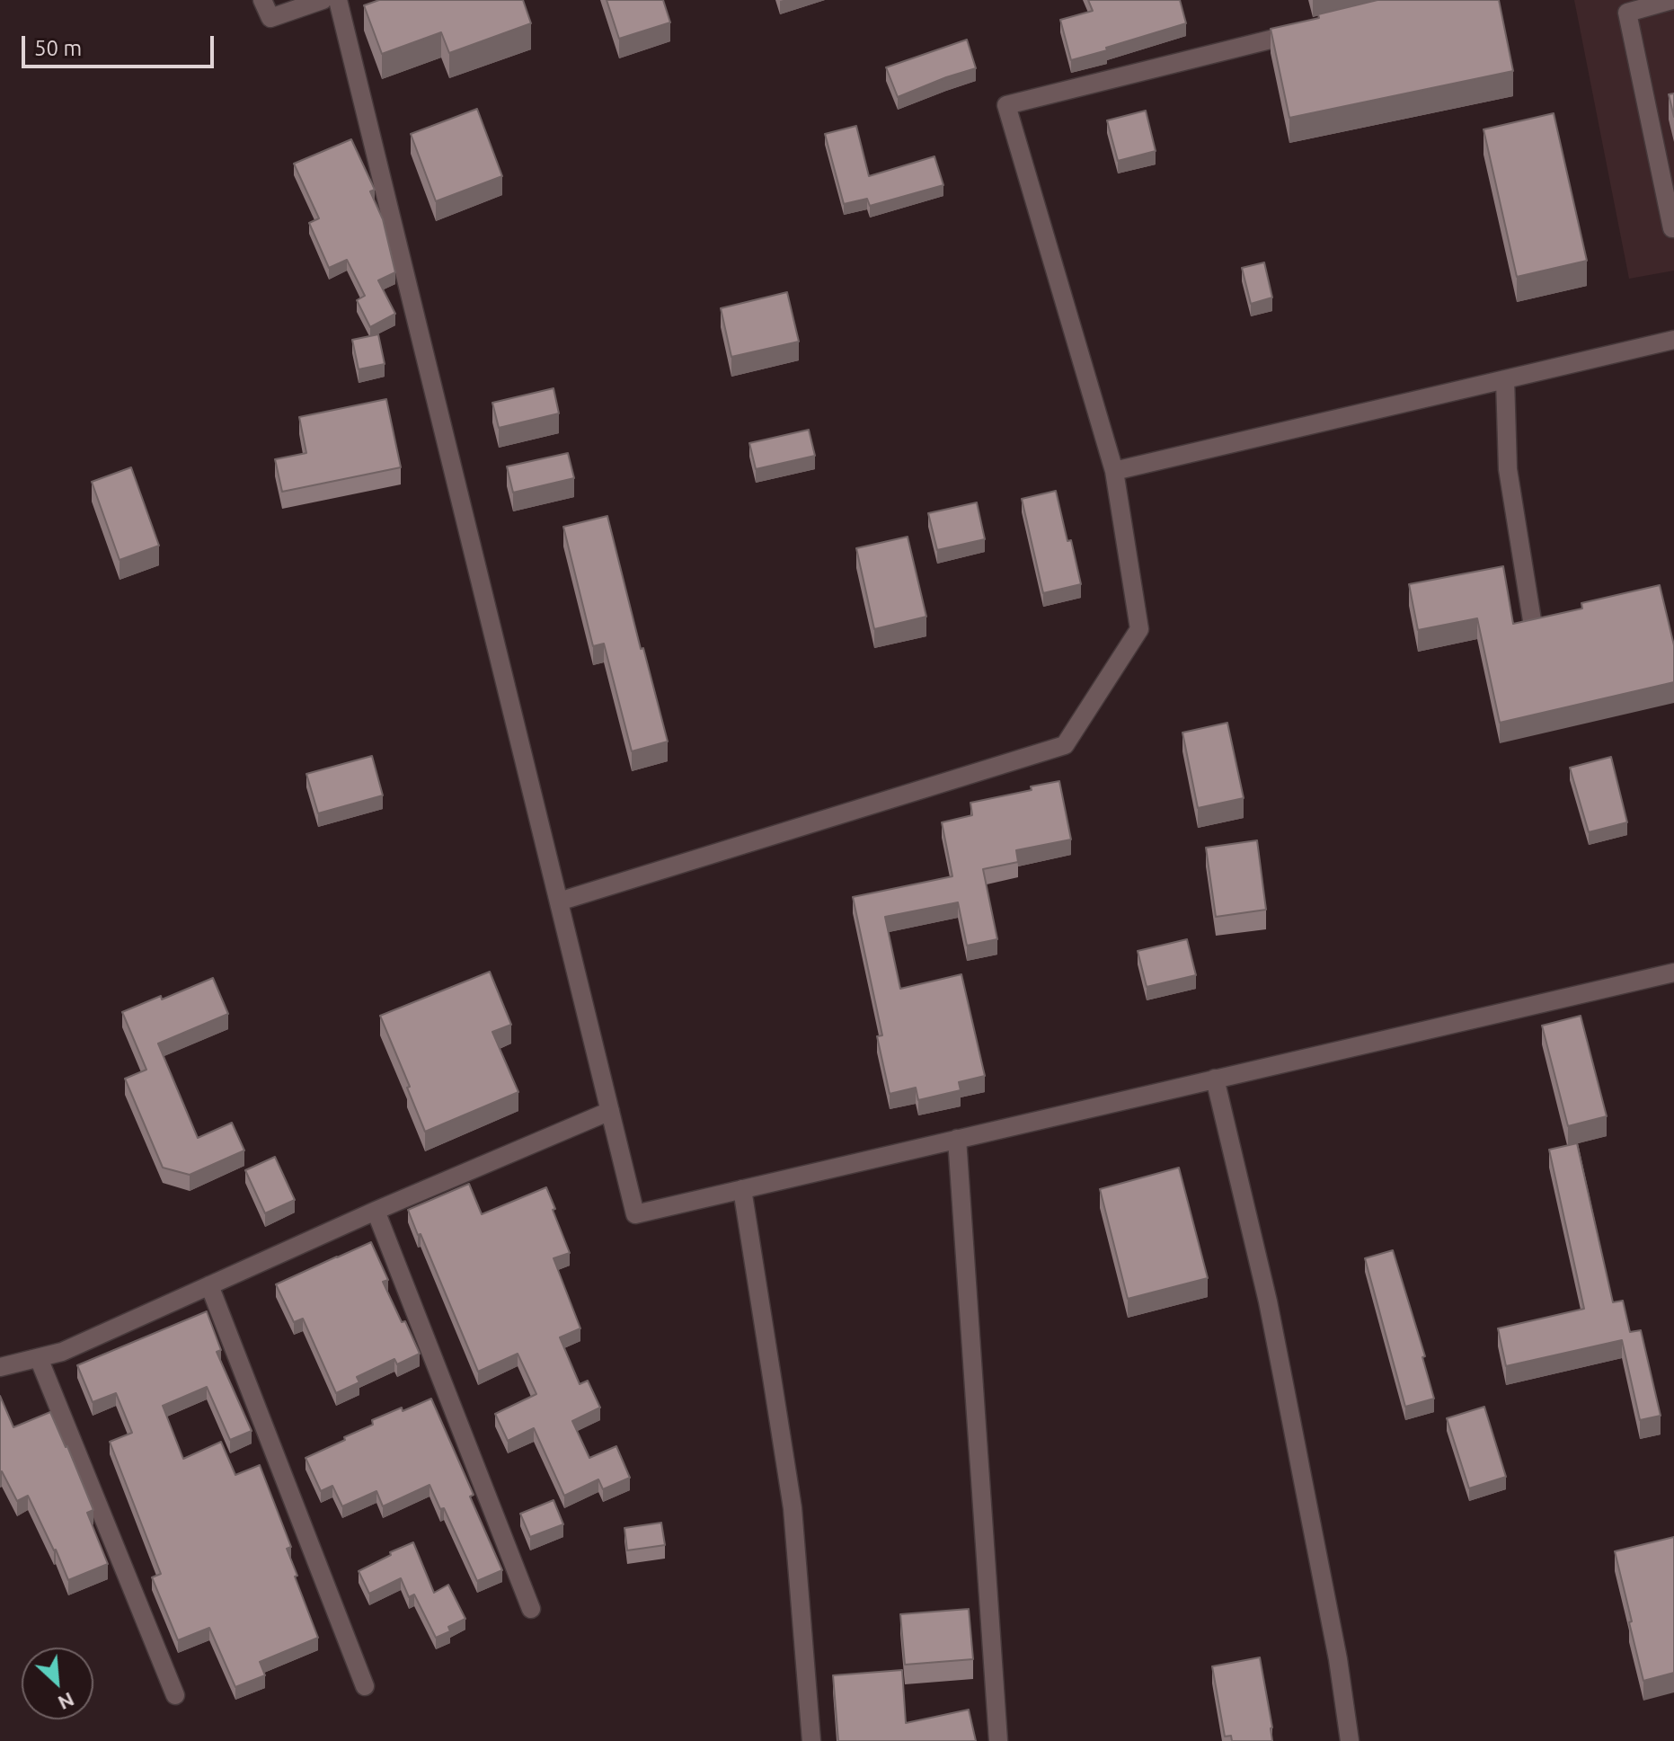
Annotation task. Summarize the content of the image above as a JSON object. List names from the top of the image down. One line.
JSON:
{"scale_bar":"50 m","north":"bottom right"}
